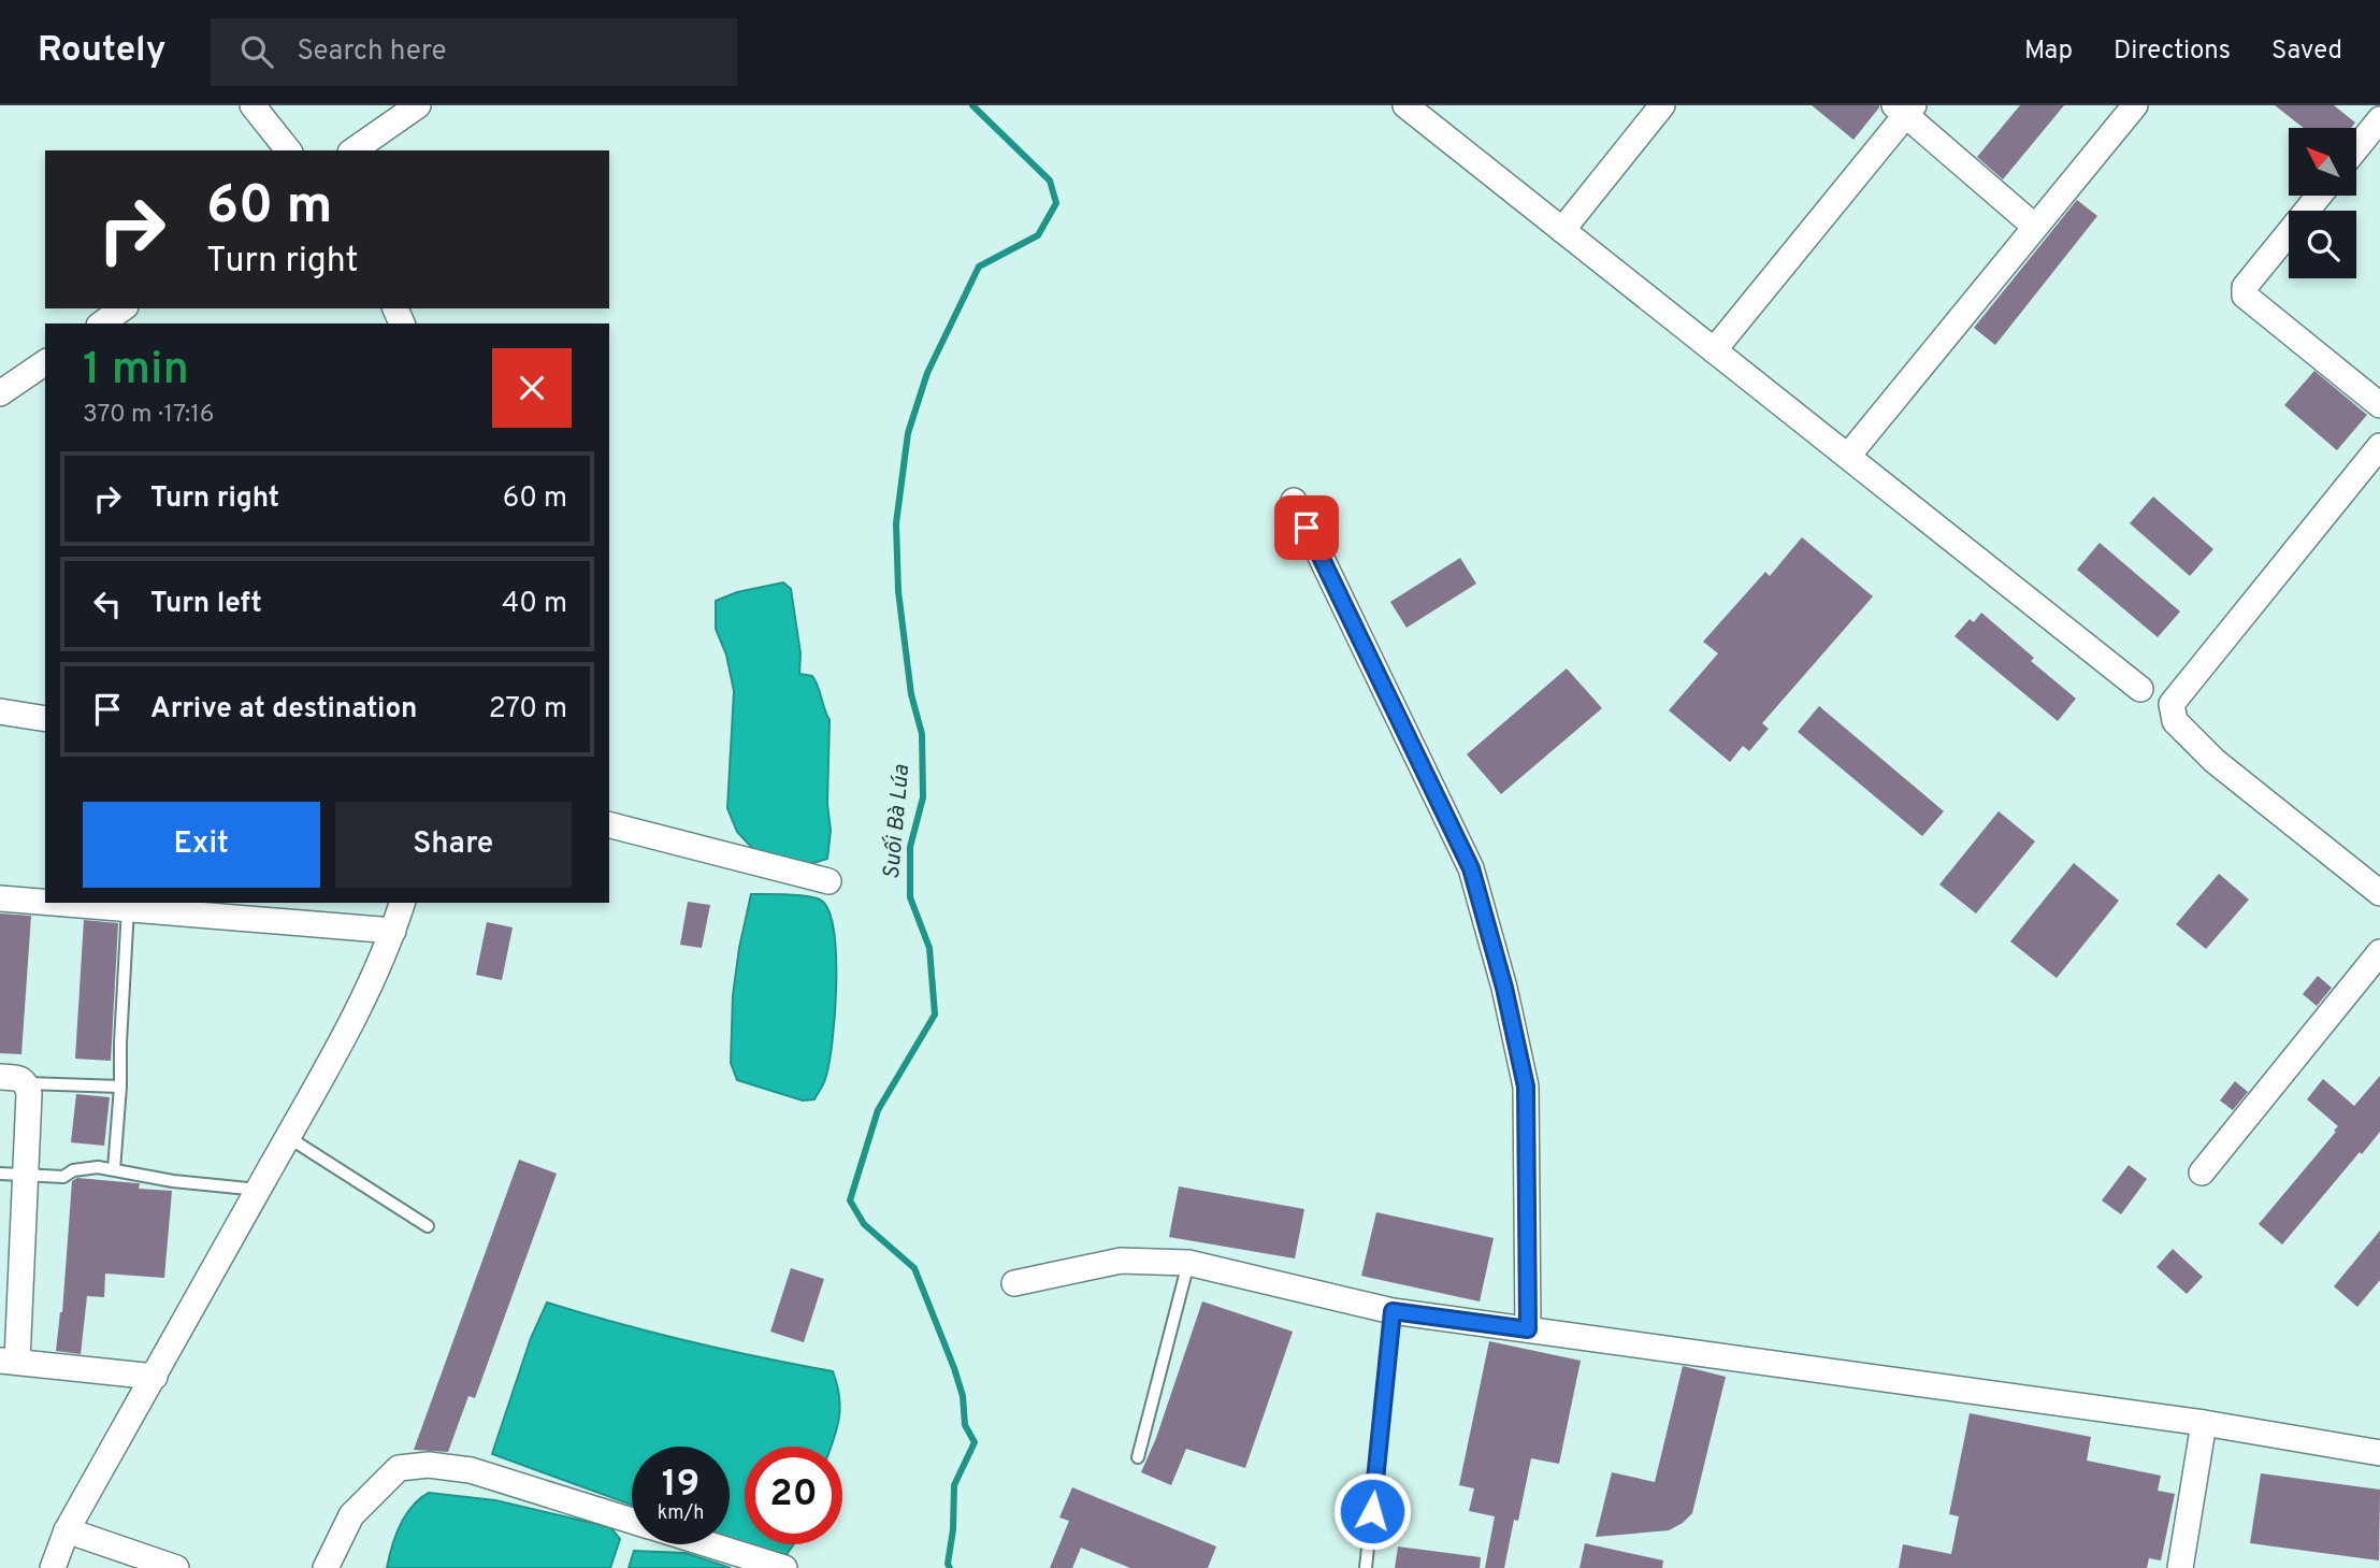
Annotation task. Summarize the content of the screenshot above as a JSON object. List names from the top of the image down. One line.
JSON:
{"water":["Suối Bà Lúa"],"north":"top left","page":{"header":"Routely","search":"Search here","nav":["Map","Directions","Saved"],"turn":["60 m","Turn right"],"heading":["1 min","370 m · 17:16"],"list":[{"name":"Turn right","value":"60 m"},{"name":"Turn left","value":"40 m"},{"name":"Arrive at destination","value":"270 m"}],"buttons":["Exit","Share"],"speed":"19 km/h","limit":"20"}}
